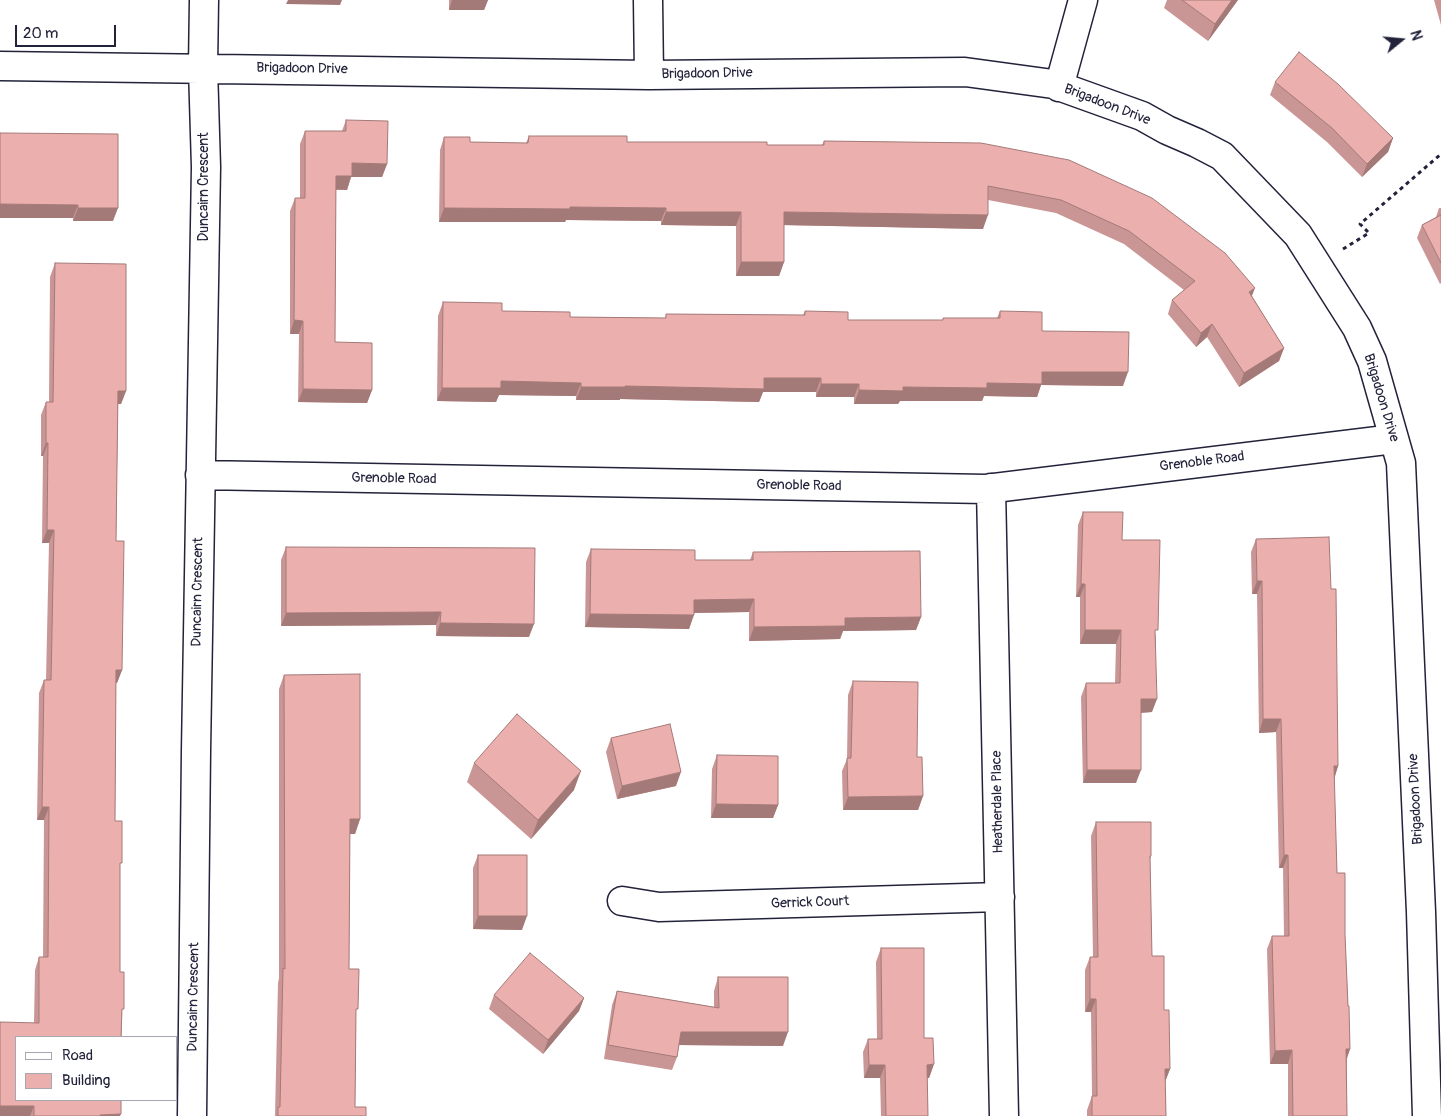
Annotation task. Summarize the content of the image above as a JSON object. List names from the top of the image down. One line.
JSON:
{"streets":{"street":["Brigadoon Drive","Duncairn Crescent","Grenoble Road","Heatherdale Place","Gerrick Court"]},"crossings":[["Brigadoon Drive","Duncairn Crescent"],["Brigadoon Drive","Grenoble Road"],["Duncairn Crescent","Grenoble Road"],["Grenoble Road","Heatherdale Place"],["Heatherdale Place","Gerrick Court"]],"legend":["Road","Building"],"scale_bar":"20 m","north":"right"}
